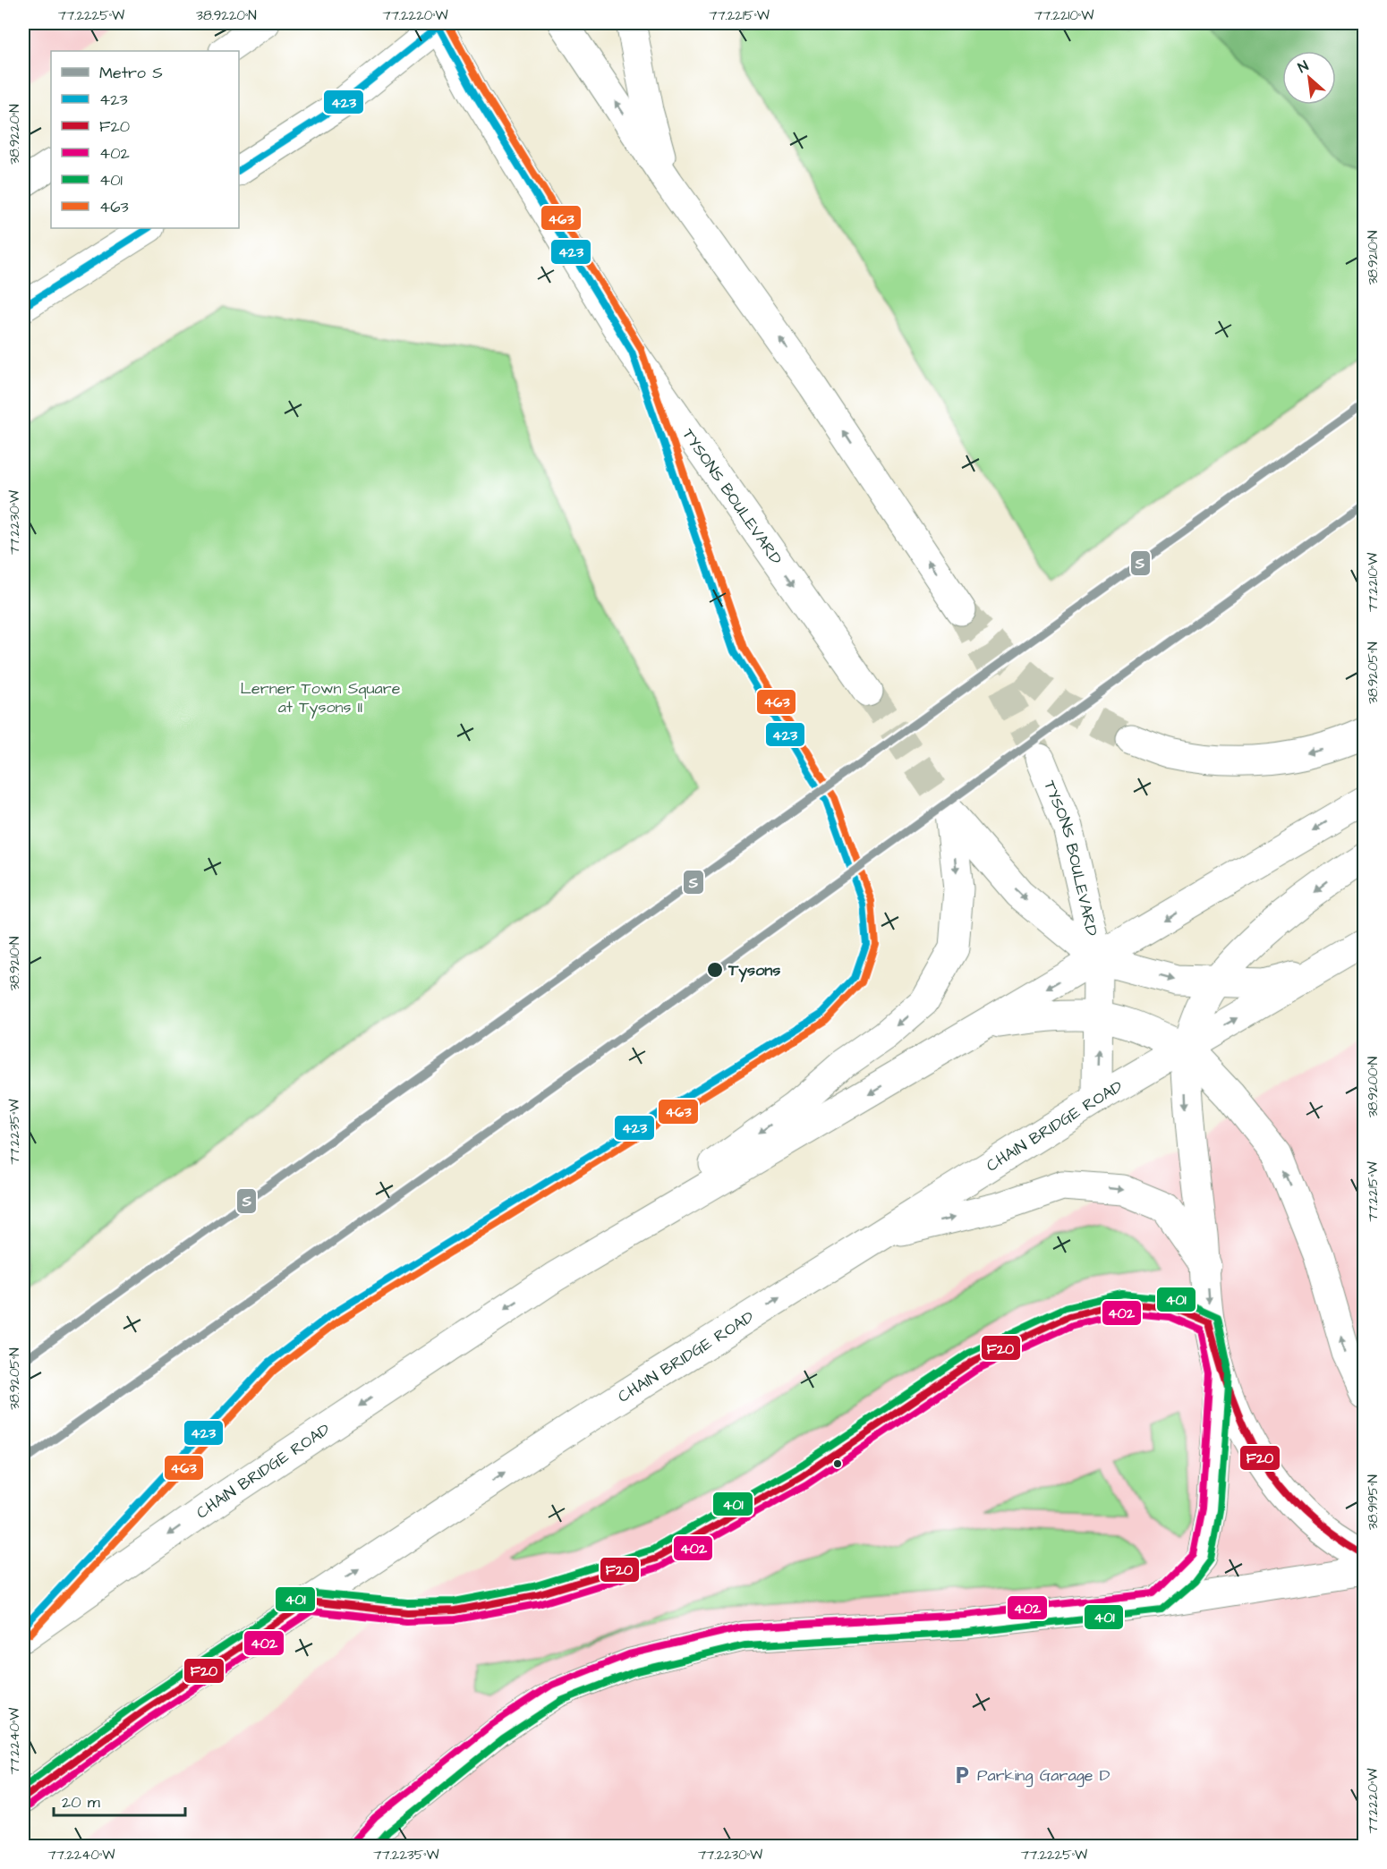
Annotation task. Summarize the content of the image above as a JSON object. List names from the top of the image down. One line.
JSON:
{"streets":{"main road":["TYSONS BOULEVARD","CHAIN BRIDGE ROAD"]},"crossings":[["TYSONS BOULEVARD","CHAIN BRIDGE ROAD"]],"parks":["Lerner Town Square at Tysons II"],"places":{"other":["Tysons"],"parking":["Parking Garage D"]},"lines":["transit line 423","transit line 463","metro line S","transit line 401","transit line F20","transit line 402"],"legend":["Metro S","423","F20","402","401","463"],"scale_bar":"20 m","north":"top left","coordinates":["77.2225°W","38.9220°N","77.2220°W","77.2215°W","77.2210°W","38.9210°N","77.2230°W","38.9205°N","38.9200°N","77.2235°W","38.9195°N","77.2240°W"]}
